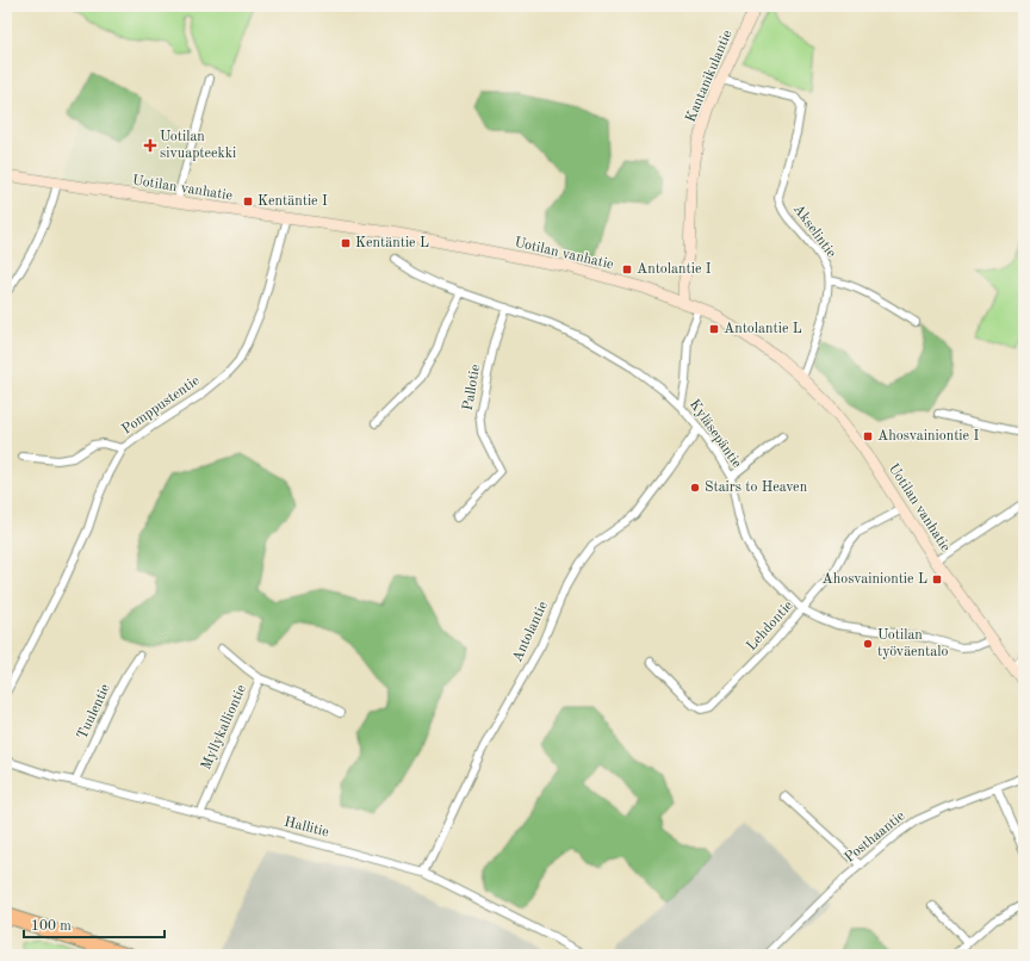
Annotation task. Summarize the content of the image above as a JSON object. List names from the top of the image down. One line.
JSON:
{"streets":{"main road":["Kantanikulantie","Uotilan vanhatie"],"street":["Akselintie","Pallotie","Pomppustentie","Kyläsepäntie","Lehdontie","Antolantie","Tuulentie","Myllykalliontie","Hallitie","Posthaantie"]},"crossings":[["Kantanikulantie","Uotilan vanhatie"],["Kantanikulantie","Akselintie"],["Uotilan vanhatie","Pomppustentie"],["Uotilan vanhatie","Kyläsepäntie"],["Uotilan vanhatie","Lehdontie"],["Pallotie","Kyläsepäntie"],["Kyläsepäntie","Lehdontie"],["Kyläsepäntie","Antolantie"],["Antolantie","Hallitie"],["Tuulentie","Hallitie"],["Myllykalliontie","Hallitie"]],"places":{"health":["Uotilan sivuapteekki"],"transit":["Kentäntie I","Kentäntie L","Antolantie I","Antolantie L","Ahosvainiontie I","Ahosvainiontie L"],"other":["Stairs to Heaven","Uotilan työväentalo"]},"scale_bar":"100 m"}
